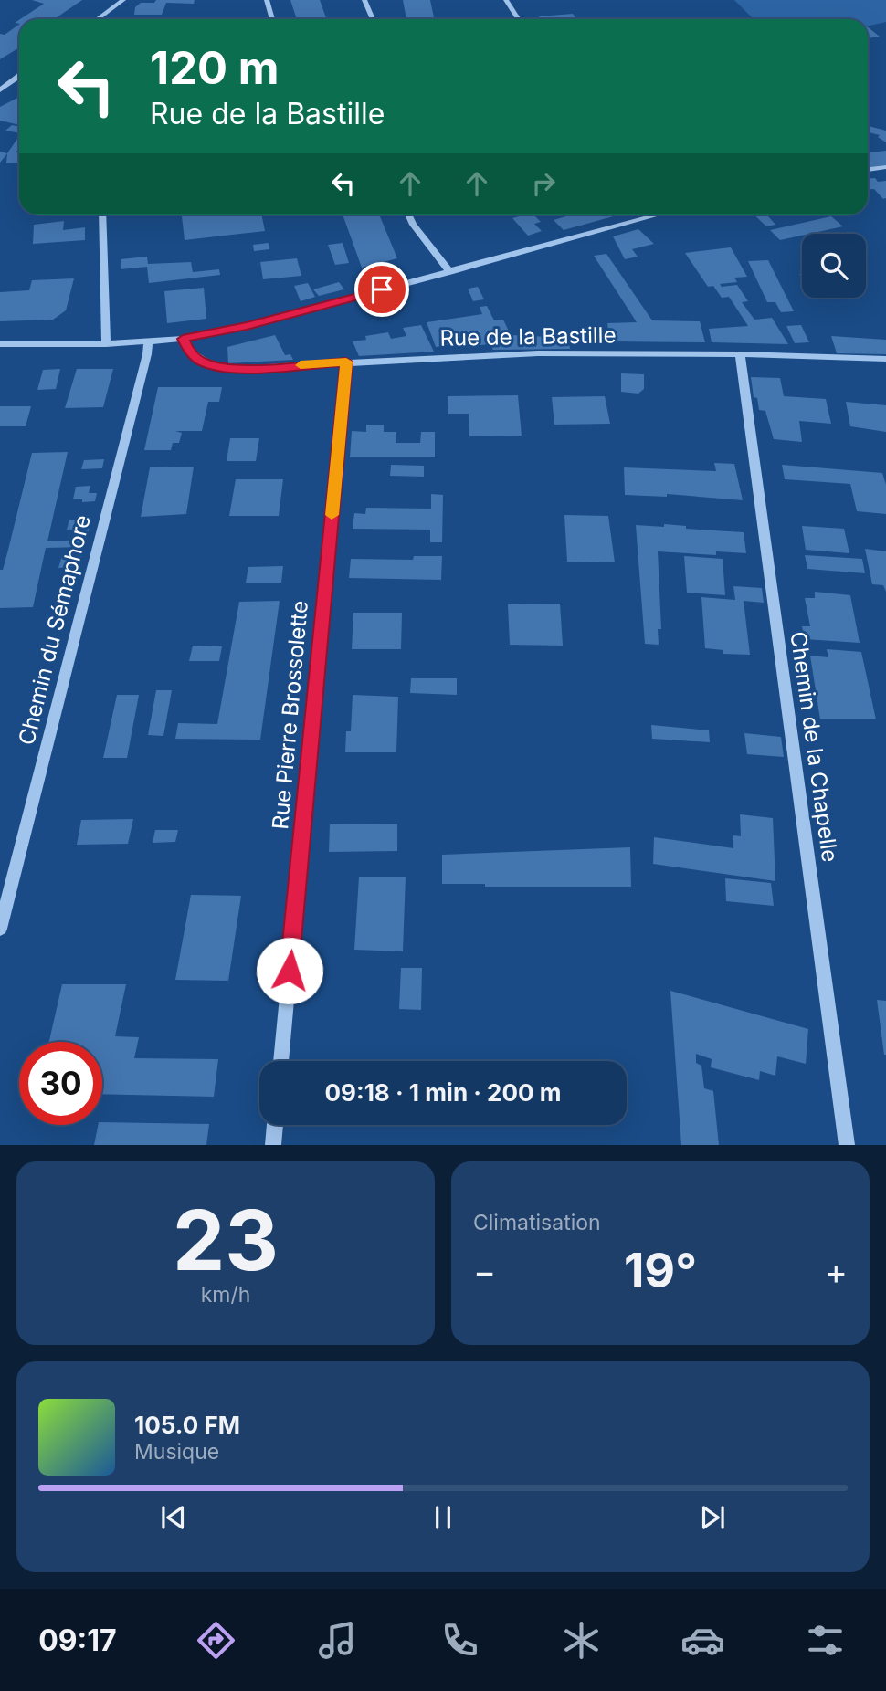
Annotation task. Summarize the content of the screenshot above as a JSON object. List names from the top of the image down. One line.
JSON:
{"streets":{"street":["Rue de la Bastille","Chemin du Sémaphore","Rue Pierre Brossolette","Chemin de la Chapelle"]},"crossings":[["Rue de la Bastille","Rue Pierre Brossolette"],["Rue de la Bastille","Chemin de la Chapelle"]],"page":{"turn":["120 m","Rue de la Bastille"],"limit":"30","trip":"09:18 · 1 min · 200 m","tile":[["23","km/h"],"Climatisation"],"heat":["−","19°","+"],"song":["105.0 FM","Musique"],"tabs":"09:17"}}
